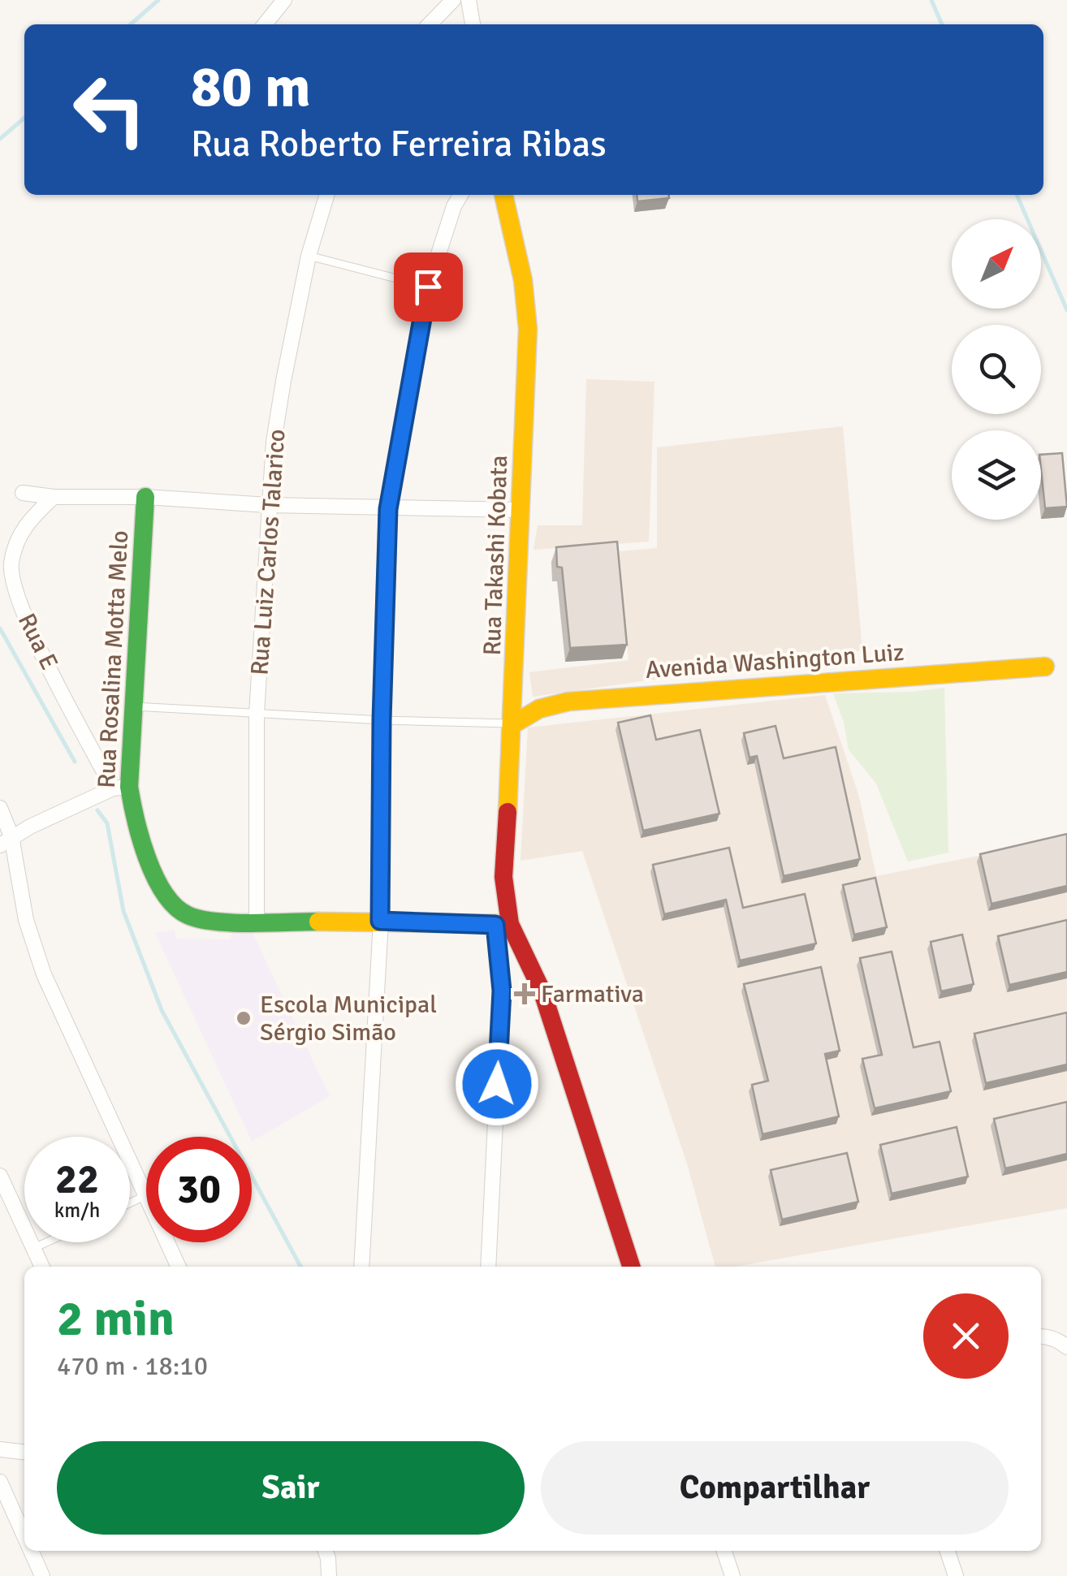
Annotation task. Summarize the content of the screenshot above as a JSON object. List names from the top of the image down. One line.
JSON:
{"streets":{"street":["Rua Luiz Carlos Talarico","Rua Takashi Kobata","Rua E","Rua Rosalina Motta Melo","Avenida Washington Luiz"]},"crossings":[["Rua Luiz Carlos Talarico","Rua Rosalina Motta Melo"],["Rua Takashi Kobata","Avenida Washington Luiz"],["Rua E","Rua Rosalina Motta Melo"]],"places":{"health":["Farmativa"],"other":["Escola Municipal Sérgio Simão"]},"north":"top right","page":{"turn":["80 m","Rua Roberto Ferreira Ribas"],"speed":"22 km/h","limit":"30","heading":["2 min","470 m · 18:10"],"buttons":["Sair","Compartilhar"]}}
